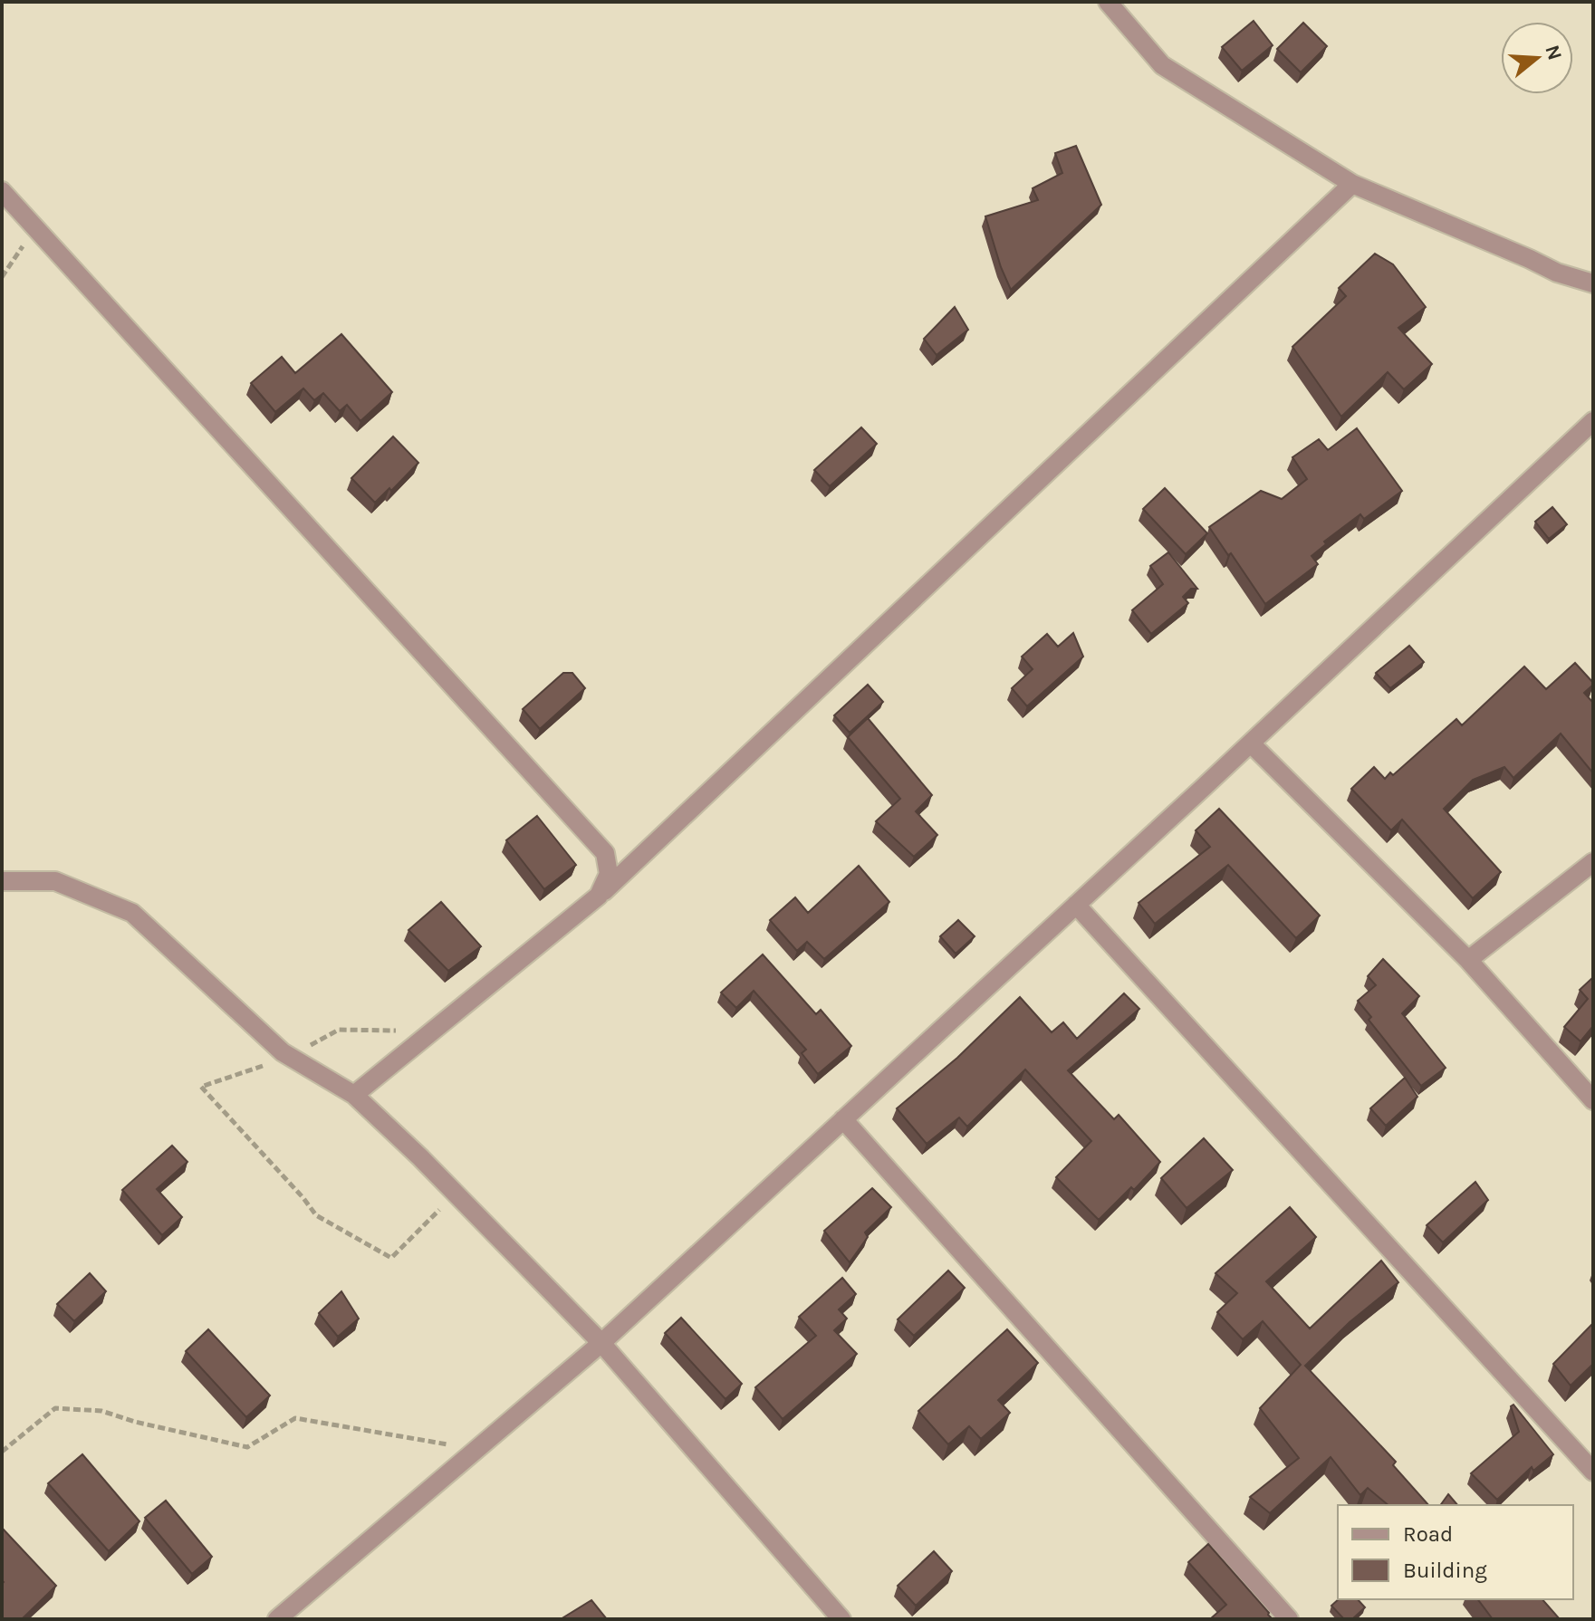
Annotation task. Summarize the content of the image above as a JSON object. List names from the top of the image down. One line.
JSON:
{"legend":["Road","Building"],"north":"right"}
